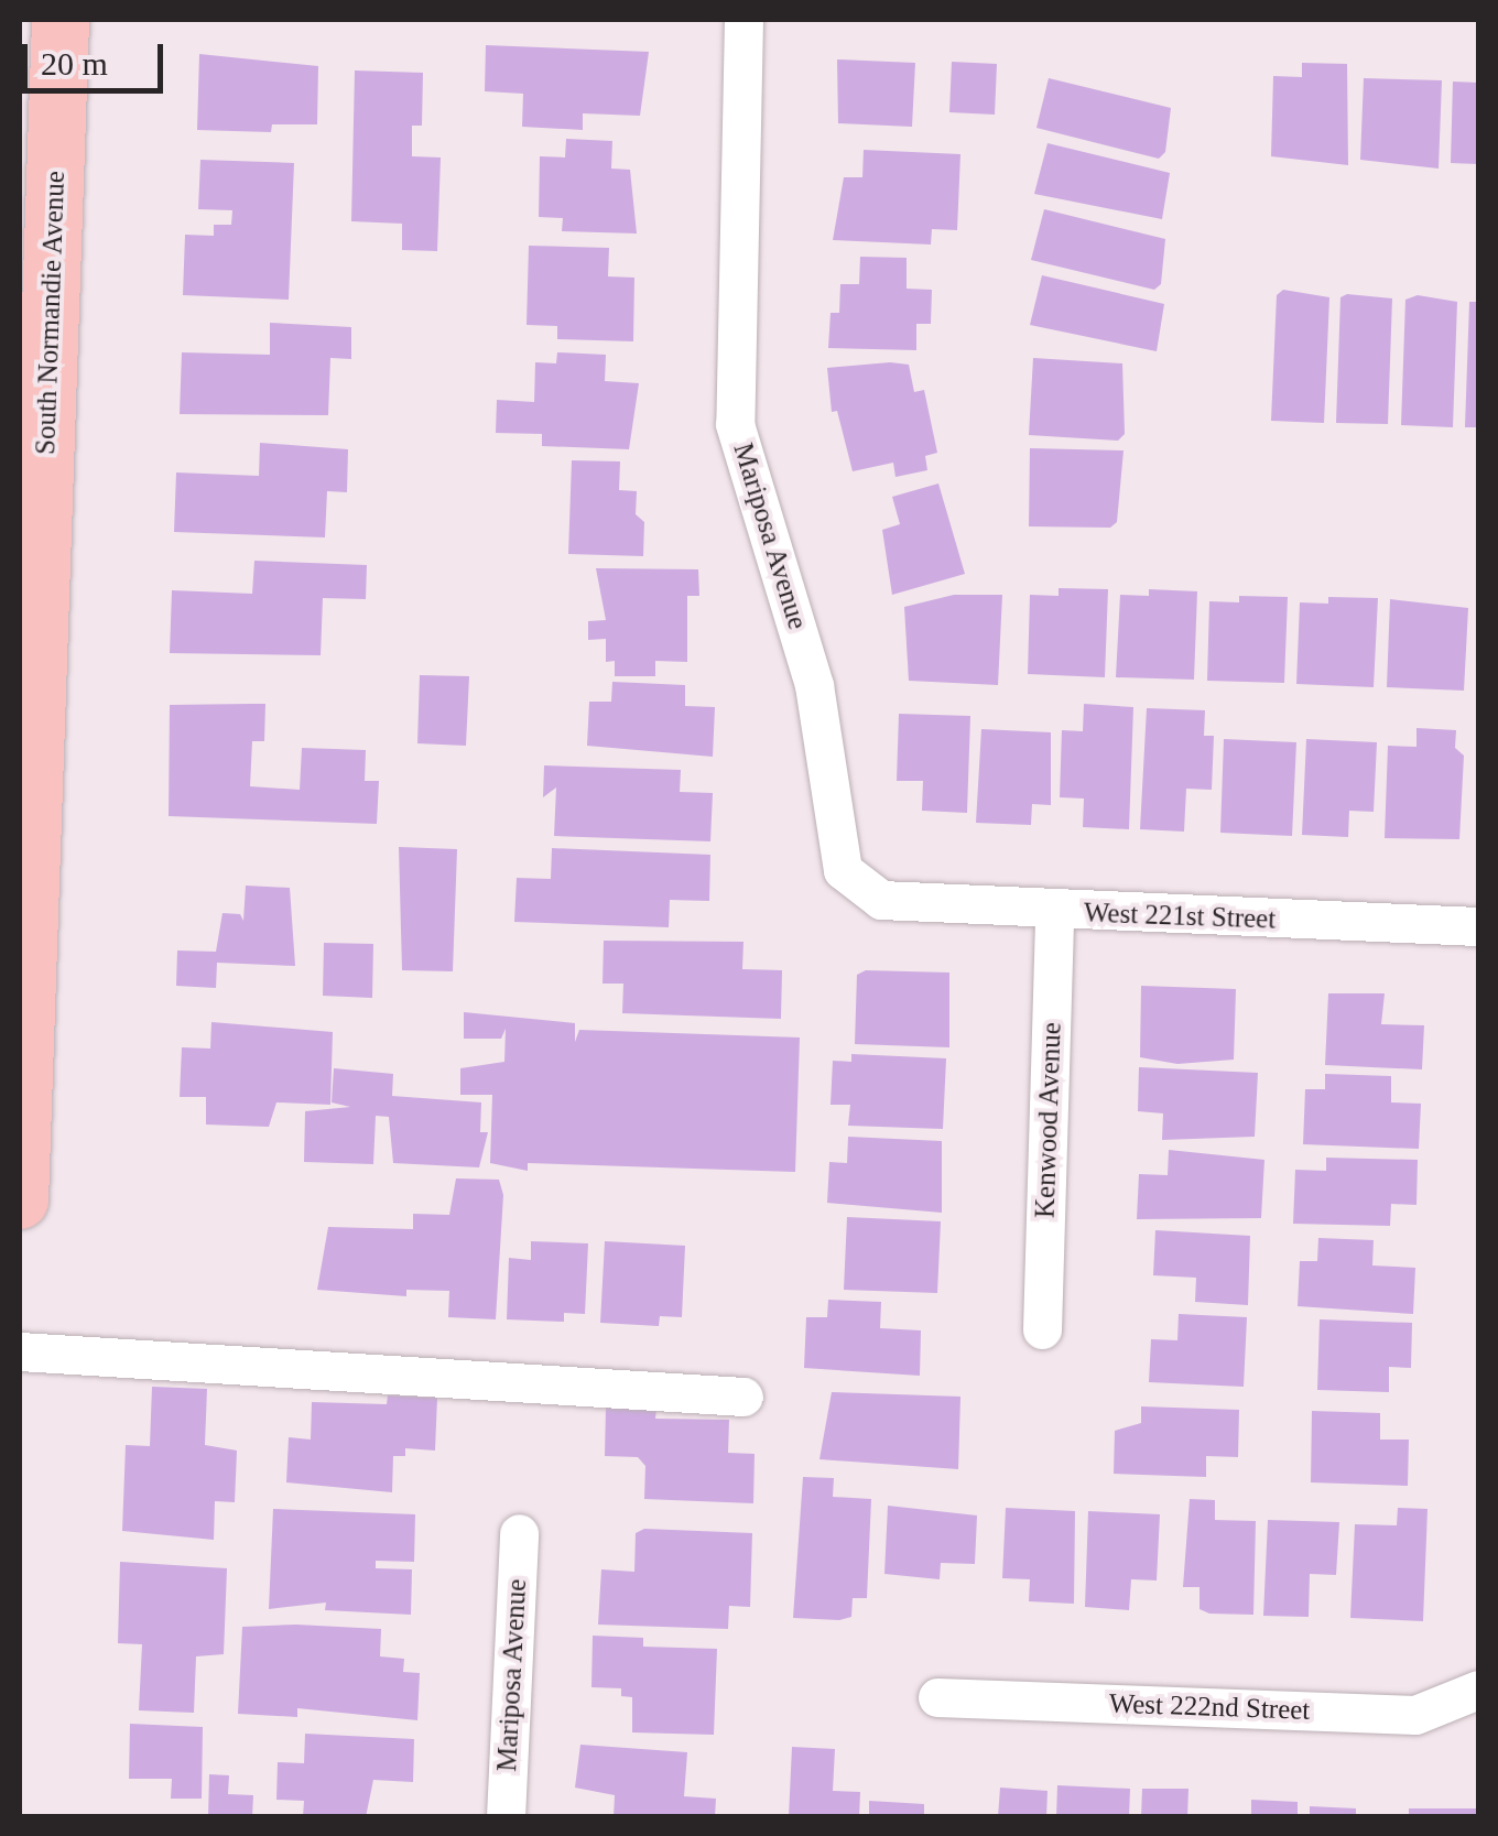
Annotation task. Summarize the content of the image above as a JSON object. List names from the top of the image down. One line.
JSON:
{"streets":{"main road":["South Normandie Avenue"],"street":["Mariposa Avenue","West 221st Street","Kenwood Avenue","West 222nd Street"]},"crossings":[["Mariposa Avenue","West 221st Street"],["West 221st Street","Kenwood Avenue"]],"scale_bar":"20 m"}
